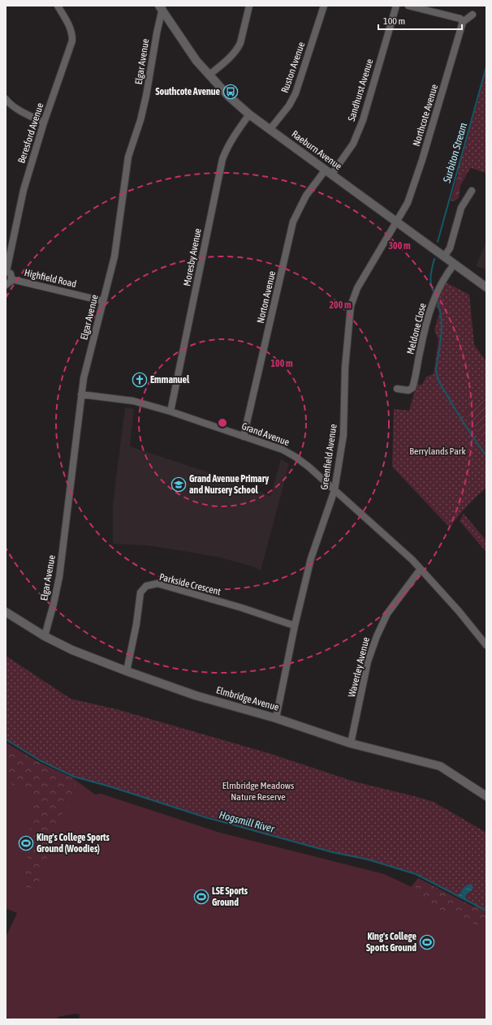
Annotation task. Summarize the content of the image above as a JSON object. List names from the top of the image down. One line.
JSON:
{"streets":{"street":["Elgar Avenue","Ruston Avenue","Sandhurst Avenue","Northcote Avenue","Beresford Avenue","Raeburn Avenue","Moresby Avenue","Highfield Road","Norton Avenue","Meldone Close","Grand Avenue","Greenfield Avenue","Parkside Crescent","Waverley Avenue","Elmbridge Avenue"]},"crossings":[["Elgar Avenue","Raeburn Avenue"],["Elgar Avenue","Highfield Road"],["Elgar Avenue","Grand Avenue"],["Elgar Avenue","Elmbridge Avenue"],["Ruston Avenue","Raeburn Avenue"],["Sandhurst Avenue","Raeburn Avenue"],["Sandhurst Avenue","Norton Avenue"],["Northcote Avenue","Raeburn Avenue"],["Northcote Avenue","Greenfield Avenue"],["Raeburn Avenue","Moresby Avenue"],["Raeburn Avenue","Norton Avenue"],["Raeburn Avenue","Meldone Close"],["Raeburn Avenue","Greenfield Avenue"],["Moresby Avenue","Grand Avenue"],["Norton Avenue","Grand Avenue"],["Grand Avenue","Greenfield Avenue"],["Grand Avenue","Waverley Avenue"],["Greenfield Avenue","Parkside Crescent"],["Greenfield Avenue","Elmbridge Avenue"],["Parkside Crescent","Elmbridge Avenue"],["Waverley Avenue","Elmbridge Avenue"]],"water":["Surbiton Stream","Hogsmill River"],"parks":["Berrylands Park","Elmbridge Meadows Nature Reserve"],"places":{"bus stop":["Southcote Avenue"],"church":["Emmanuel"],"school or university":["Grand Avenue Primary and Nursery School"],"sports":["King's College Sports Ground (Woodies)","LSE Sports Ground","King's College Sports Ground"]},"scale_bar":"100 m","rings":["300 m","200 m","100 m"]}
